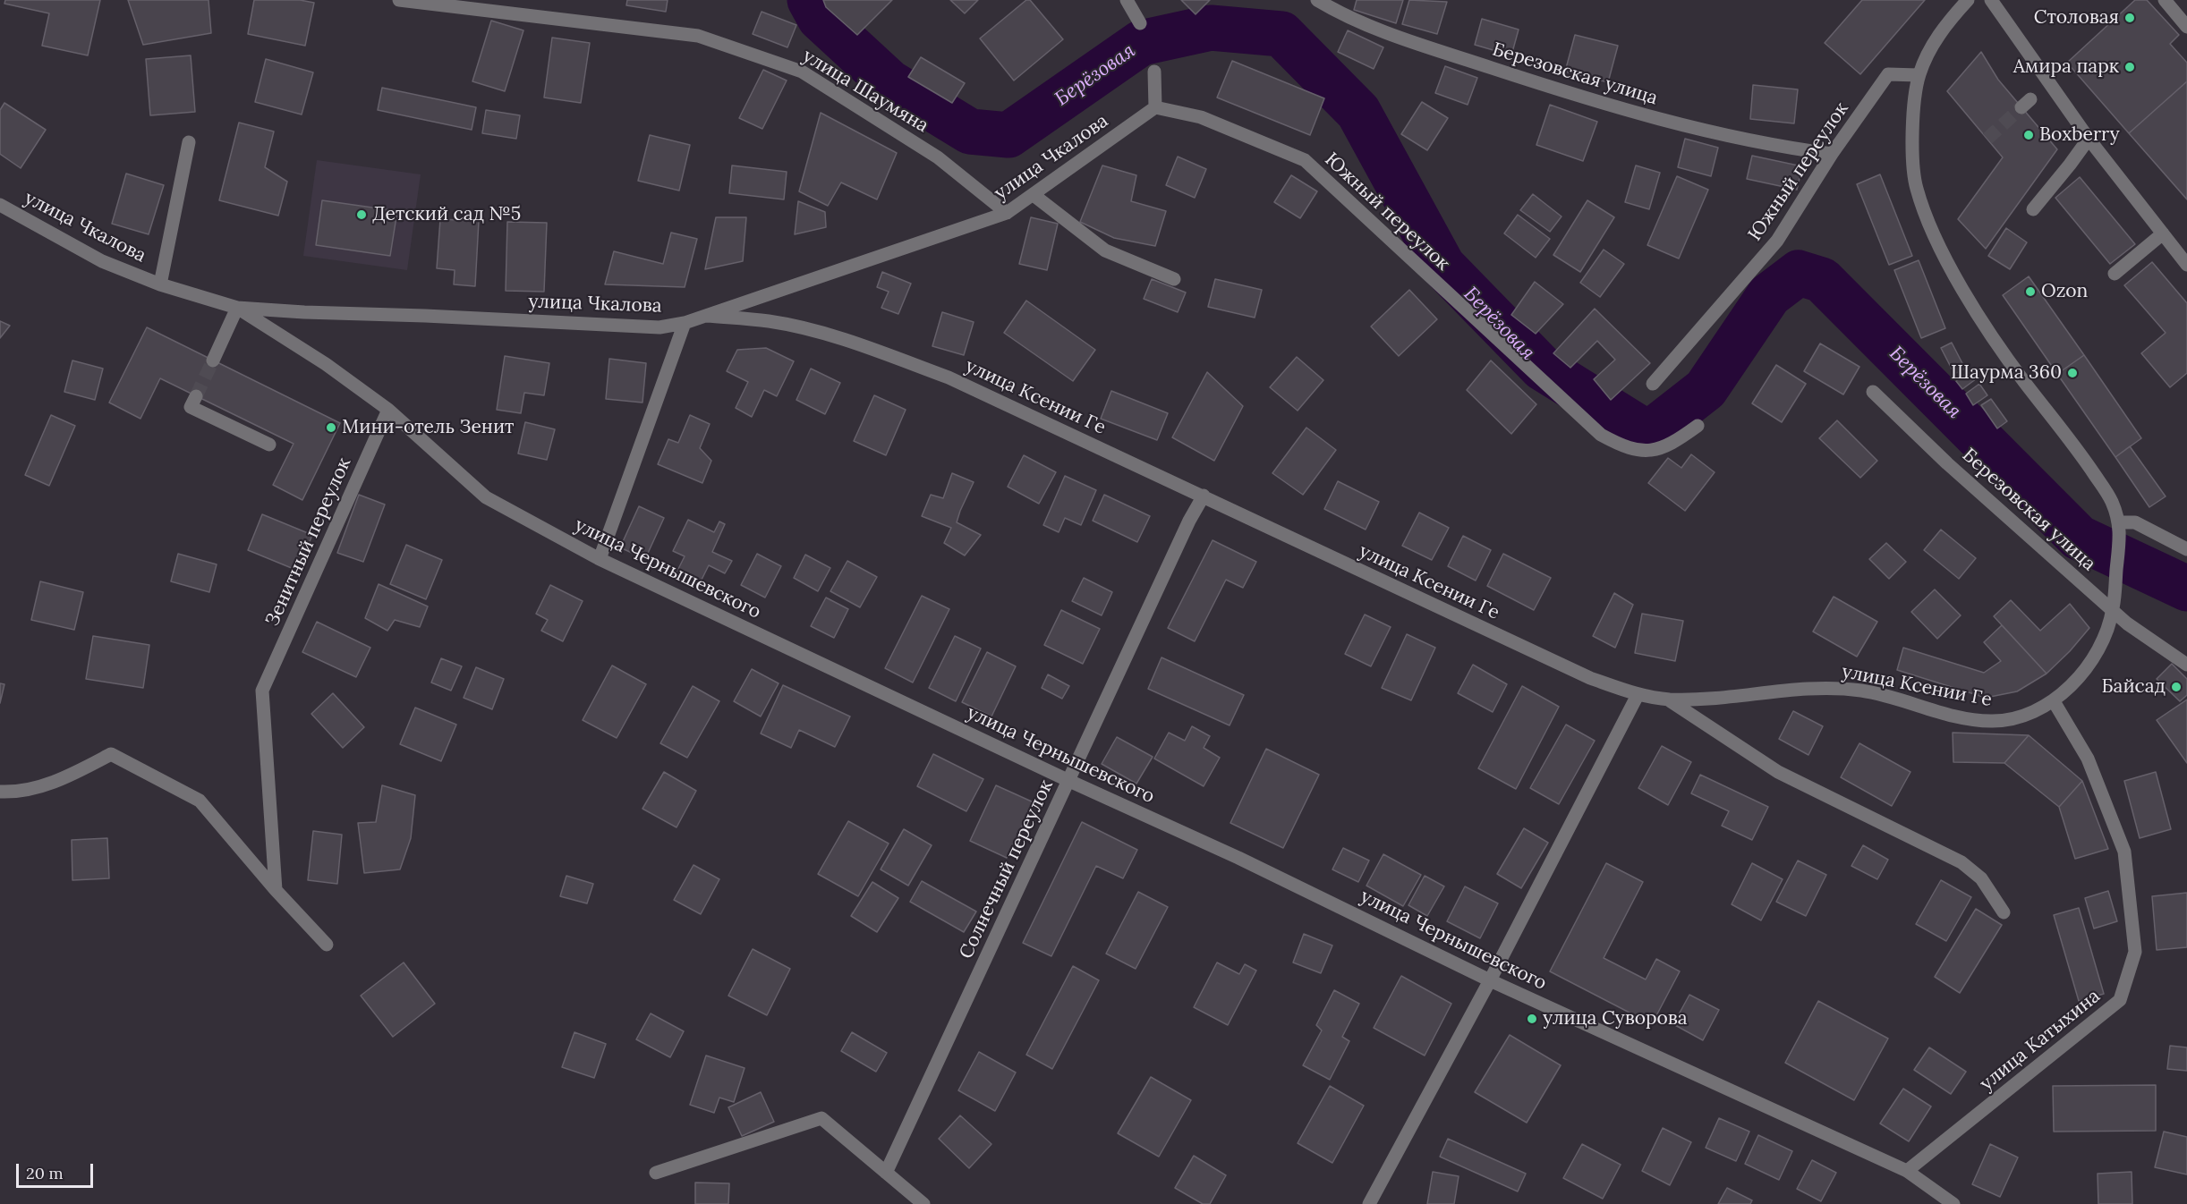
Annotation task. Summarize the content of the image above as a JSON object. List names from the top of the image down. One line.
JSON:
{"streets":{"street":["Березовская улица","улица Шаумяна","улица Чкалова","Южный переулок","улица Ксении Ге","Зенитный переулок","улица Чернышевского","Солнечный переулок","улица Катыхина"]},"crossings":[["Березовская улица","Южный переулок"],["Березовская улица","улица Ксении Ге"],["улица Шаумяна","улица Чкалова"],["улица Чкалова","Южный переулок"],["улица Чкалова","улица Ксении Ге"],["улица Чкалова","улица Чернышевского"],["улица Ксении Ге","Солнечный переулок"],["улица Ксении Ге","улица Катыхина"],["Зенитный переулок","улица Чернышевского"],["улица Чернышевского","Солнечный переулок"],["улица Чернышевского","улица Катыхина"]],"water":["Берёзовая"],"places":["Столовая","Амира парк","Boxberry","Детский сад №5","Ozon","Шаурма 360","Мини-отель Зенит","Байсад","улица Суворова"],"scale_bar":"20 m"}
